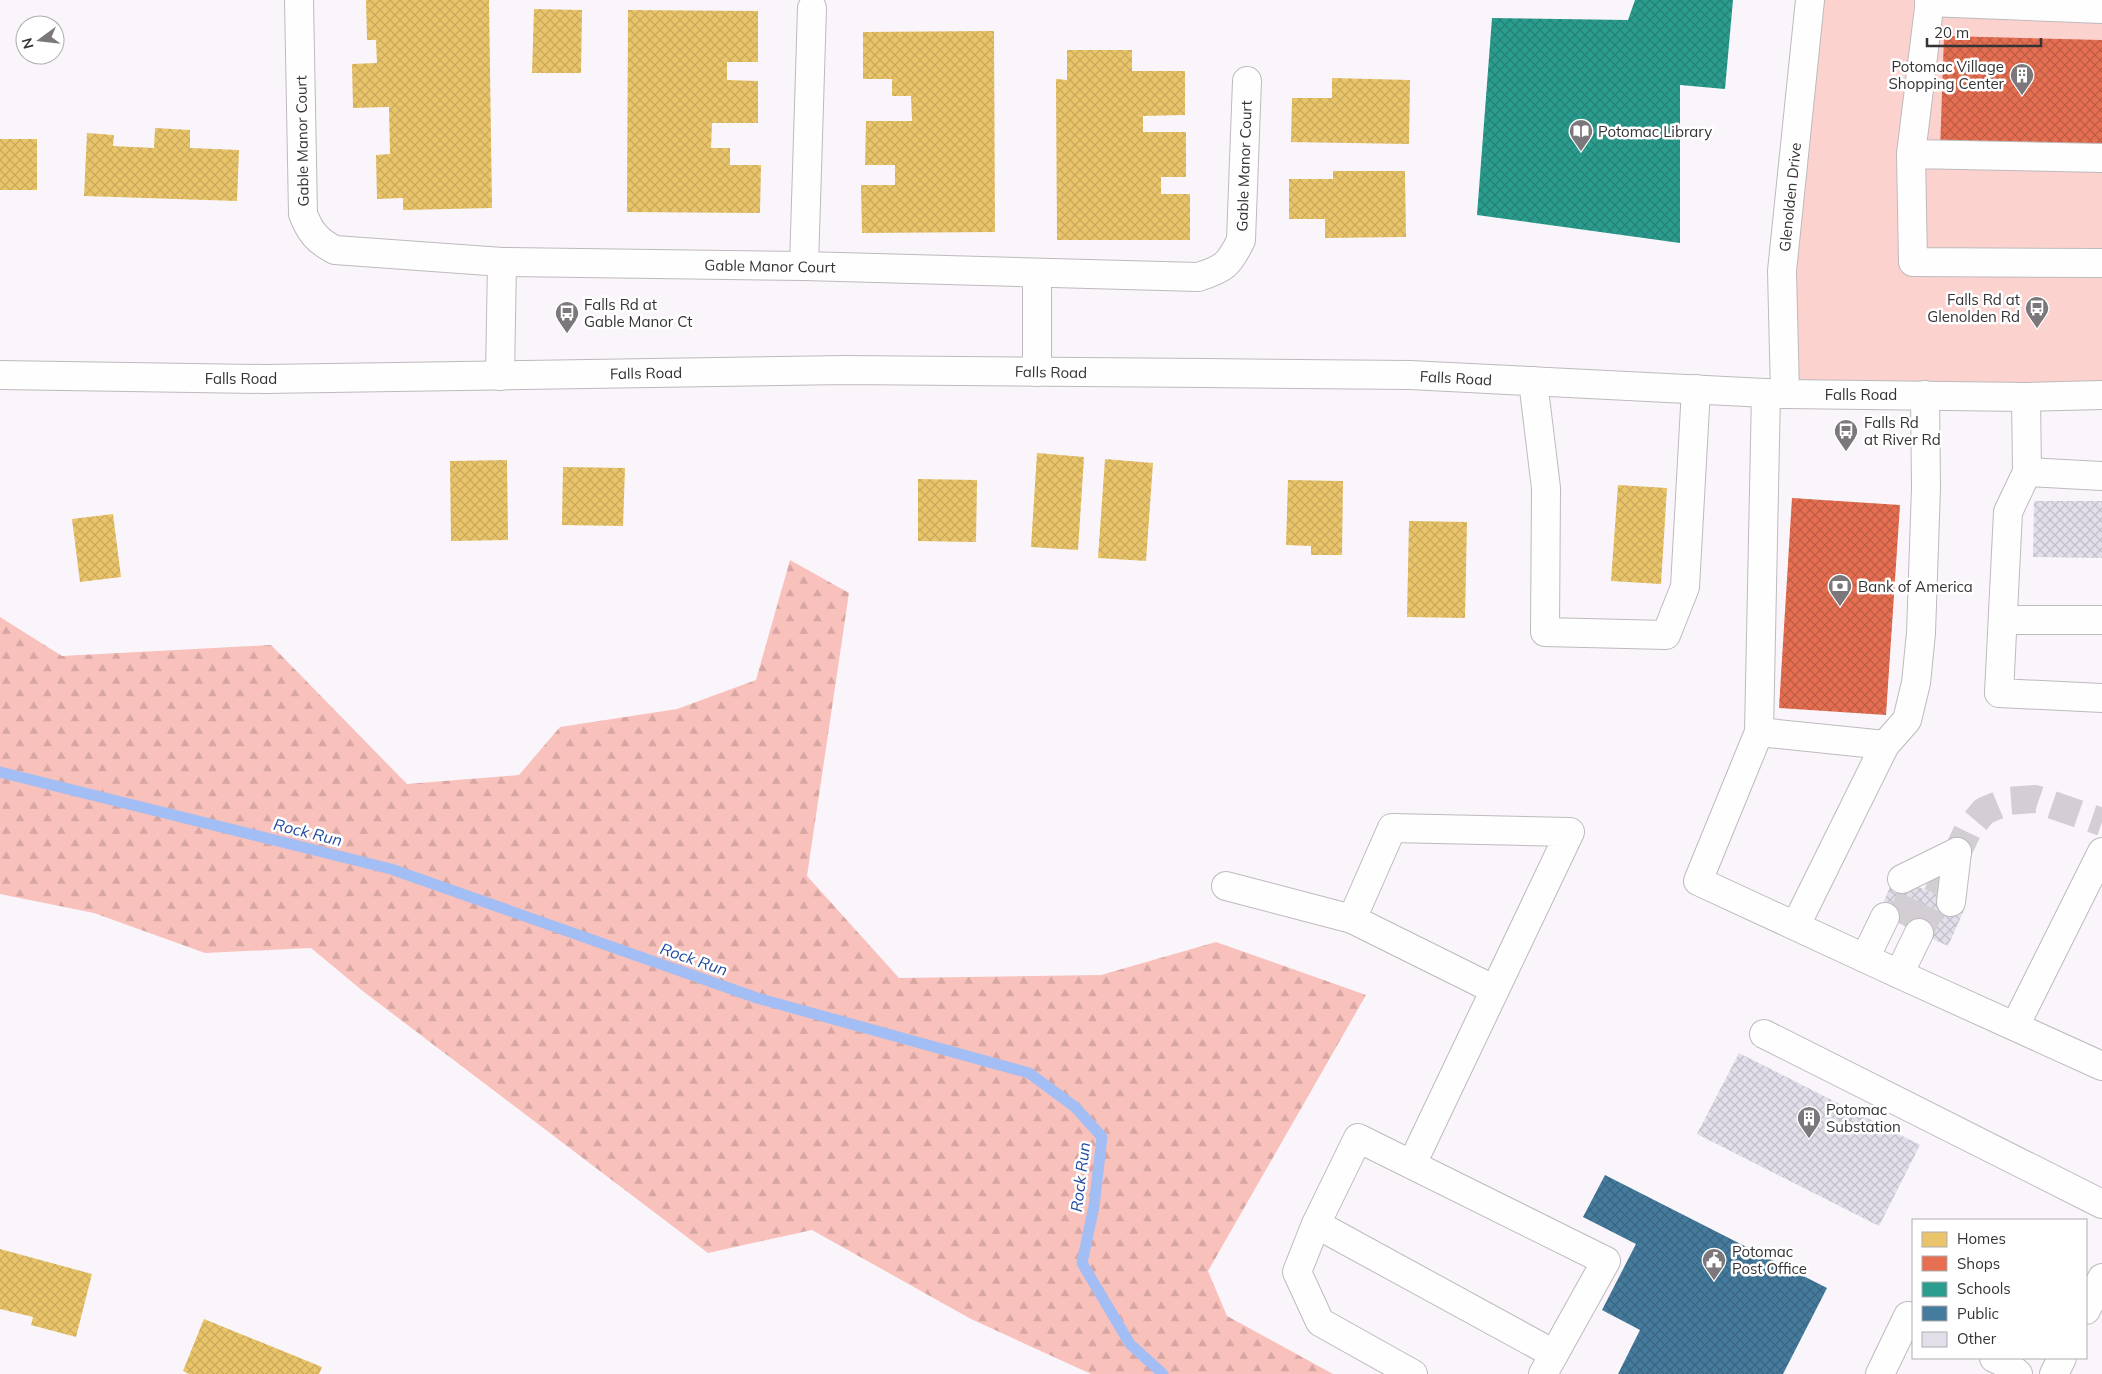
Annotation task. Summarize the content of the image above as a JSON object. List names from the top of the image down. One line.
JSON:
{"streets":{"main road":["Gable Manor Court","Glenolden Drive","Falls Road"]},"crossings":[["Glenolden Drive","Falls Road"]],"water":["Rock Run"],"places":{"building":["Potomac Village Shopping Center","Potomac Substation"],"library":["Potomac Library"],"bus stop":["Falls Rd at Glenolden Rd","Falls Rd at Gable Manor Ct","Falls Rd at River Rd"],"bank":["Bank of America"],"public building":["Potomac Post Office"]},"legend":["Homes","Shops","Schools","Public","Other"],"scale_bar":"20 m","north":"left"}
